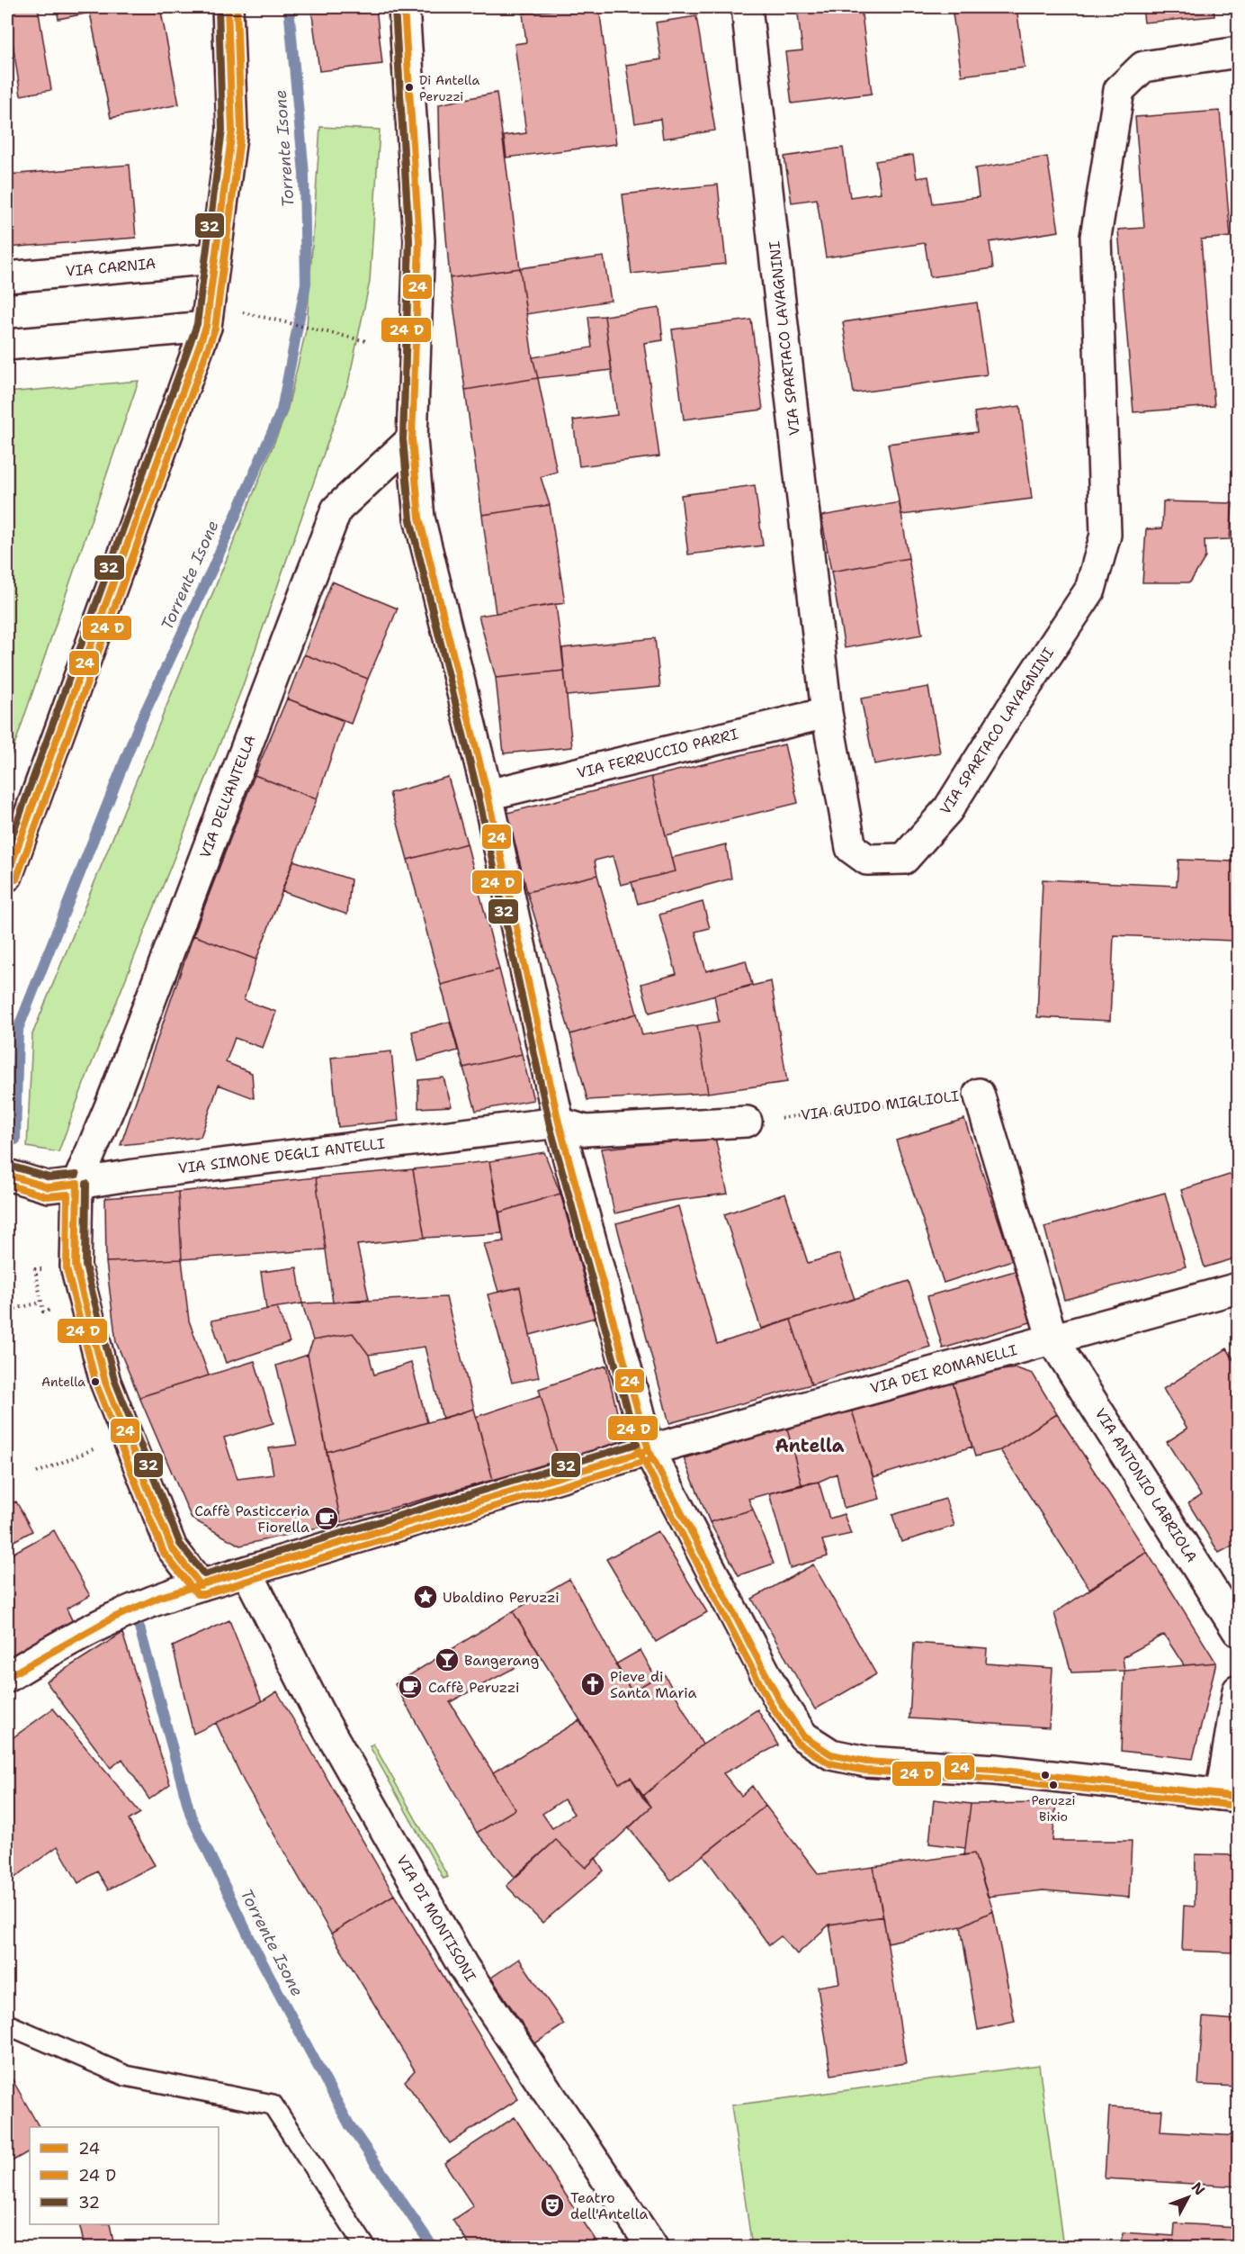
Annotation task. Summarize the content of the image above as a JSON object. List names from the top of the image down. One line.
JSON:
{"streets":{"street":["VIA CARNIA","VIA SPARTACO LAVAGNINI","VIA FERRUCCIO PARRI","VIA DELL'ANTELLA","VIA GUIDO MIGLIOLI","VIA SIMONE DEGLI ANTELLI","VIA DEI ROMANELLI","VIA ANTONIO LABRIOLA","VIA DI MONTISONI"]},"crossings":[["VIA SPARTACO LAVAGNINI","VIA FERRUCCIO PARRI"],["VIA DELL'ANTELLA","VIA SIMONE DEGLI ANTELLI"],["VIA DELL'ANTELLA","VIA DEI ROMANELLI"],["VIA GUIDO MIGLIOLI","VIA DEI ROMANELLI"],["VIA GUIDO MIGLIOLI","VIA ANTONIO LABRIOLA"],["VIA DEI ROMANELLI","VIA ANTONIO LABRIOLA"],["VIA DEI ROMANELLI","VIA DI MONTISONI"]],"districts":["Antella"],"water":["Torrente Isone"],"places":{"other":["Di Antella Peruzzi","Antella","Peruzzi Bixio"],"cafe":["Caffè Pasticceria Fiorella","Caffè Peruzzi"],"place":["Ubaldino Peruzzi"],"bar":["Bangerang"],"church":["Pieve di Santa Maria"],"theatre":["Teatro dell'Antella"]},"lines":["transit line 24","transit line 32"],"legend":["24","24 D","32"],"north":"top right"}
